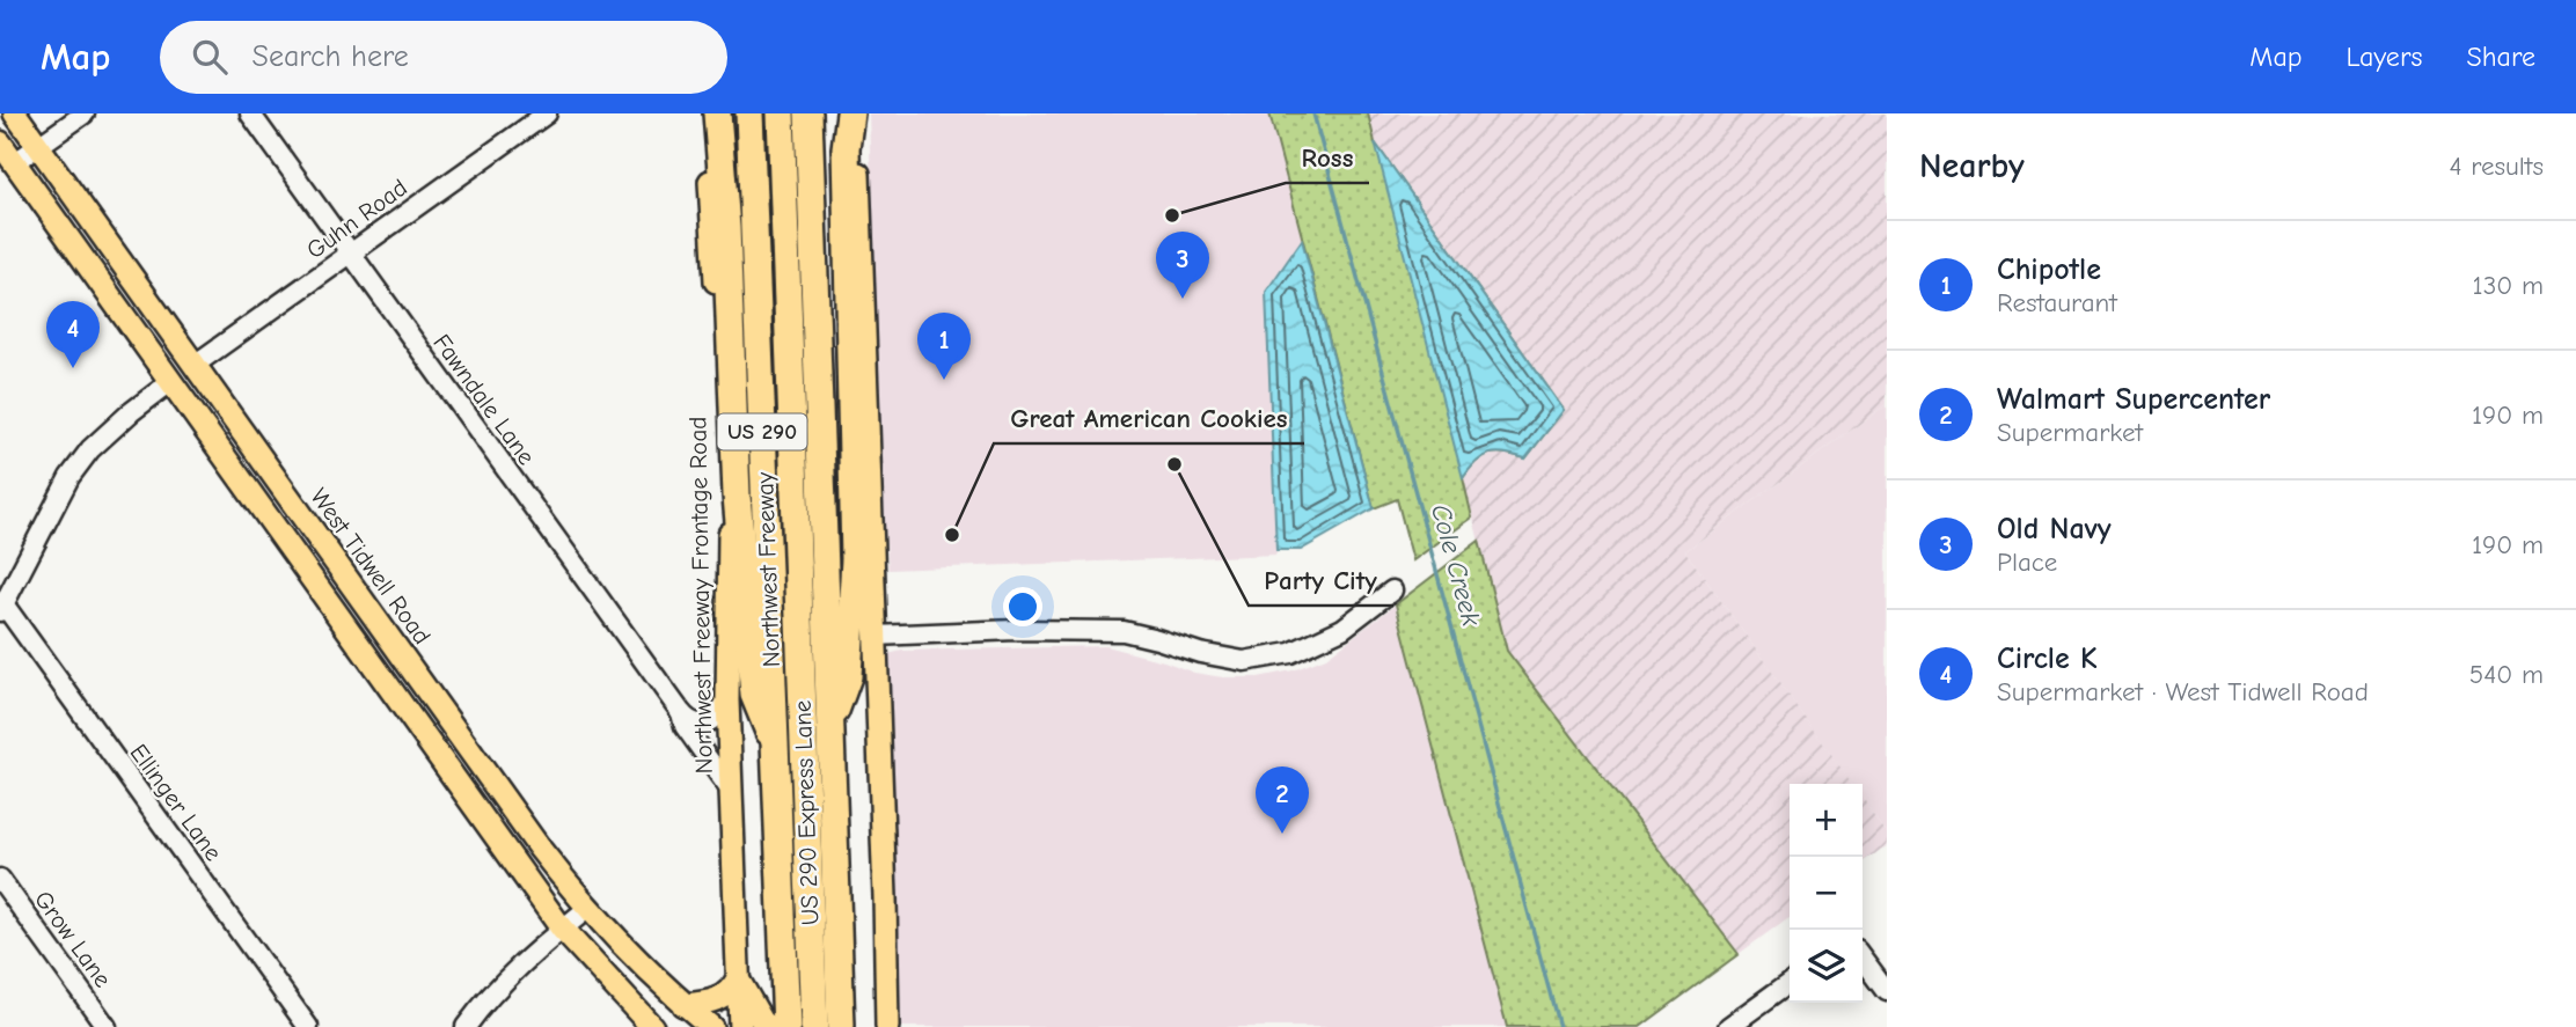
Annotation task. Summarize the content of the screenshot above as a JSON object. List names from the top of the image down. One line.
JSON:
{"streets":{"highway":["US 290","Northwest Freeway","US 290 Express Lane"],"main road":["West Tidwell Road","Northwest Freeway Frontage Road"],"street":["Guhn Road","Fawndale Lane","Ellinger Lane","Grow Lane"]},"crossings":[["Guhn Road","Fawndale Lane"],["Guhn Road","West Tidwell Road"],["Fawndale Lane","Northwest Freeway Frontage Road"]],"water":["Cole Creek"],"places":["Ross","Party City","Great American Cookies"],"page":{"header":"Map","search":"Search here","nav":["Map","Layers","Share"],"heading":["Nearby","4 results"],"list":[{"mark":"1","name":"Chipotle","note":"Restaurant","value":"130 m"},{"mark":"2","name":"Walmart Supercenter","note":"Supermarket","value":"190 m"},{"mark":"3","name":"Old Navy","note":"Place","value":"190 m"},{"mark":"4","name":"Circle K","note":"Supermarket · West Tidwell Road","value":"540 m"}],"pins":["3","4","1","2"],"map_buttons":["+","−"]}}
